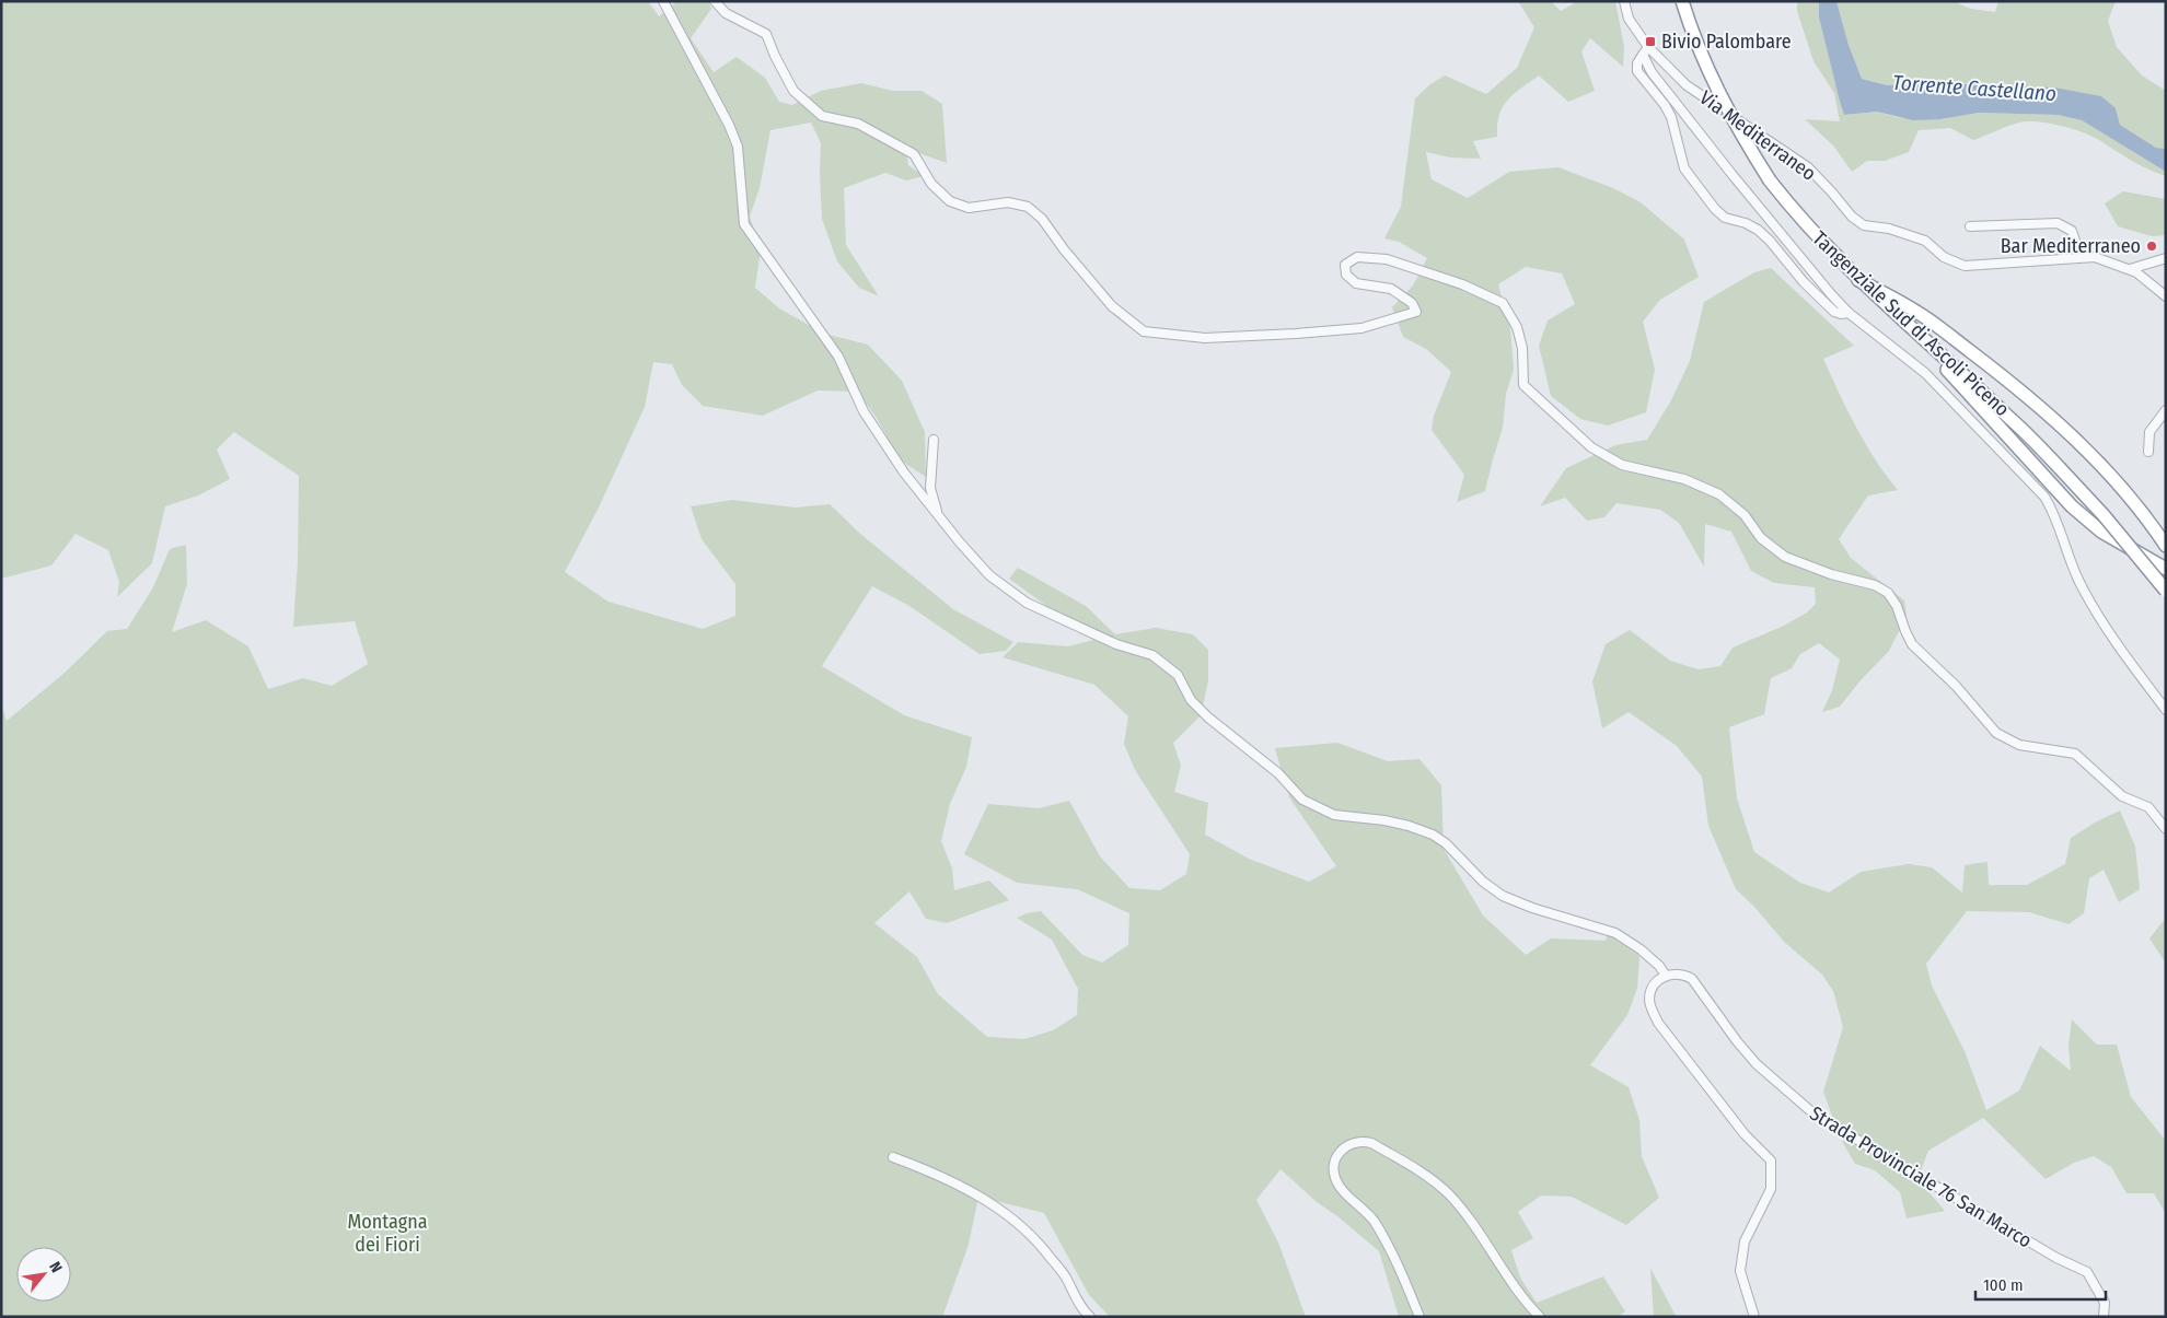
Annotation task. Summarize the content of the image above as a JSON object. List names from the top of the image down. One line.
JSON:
{"streets":{"highway":["Tangenziale Sud di Ascoli Piceno"],"street":["Via Mediterraneo","Strada Provinciale 76 San Marco"]},"water":["Torrente Castellano"],"parks":["Montagna dei Fiori"],"places":{"transit":["Bivio Palombare"],"other":["Bar Mediterraneo"]},"scale_bar":"100 m","north":"top right"}
